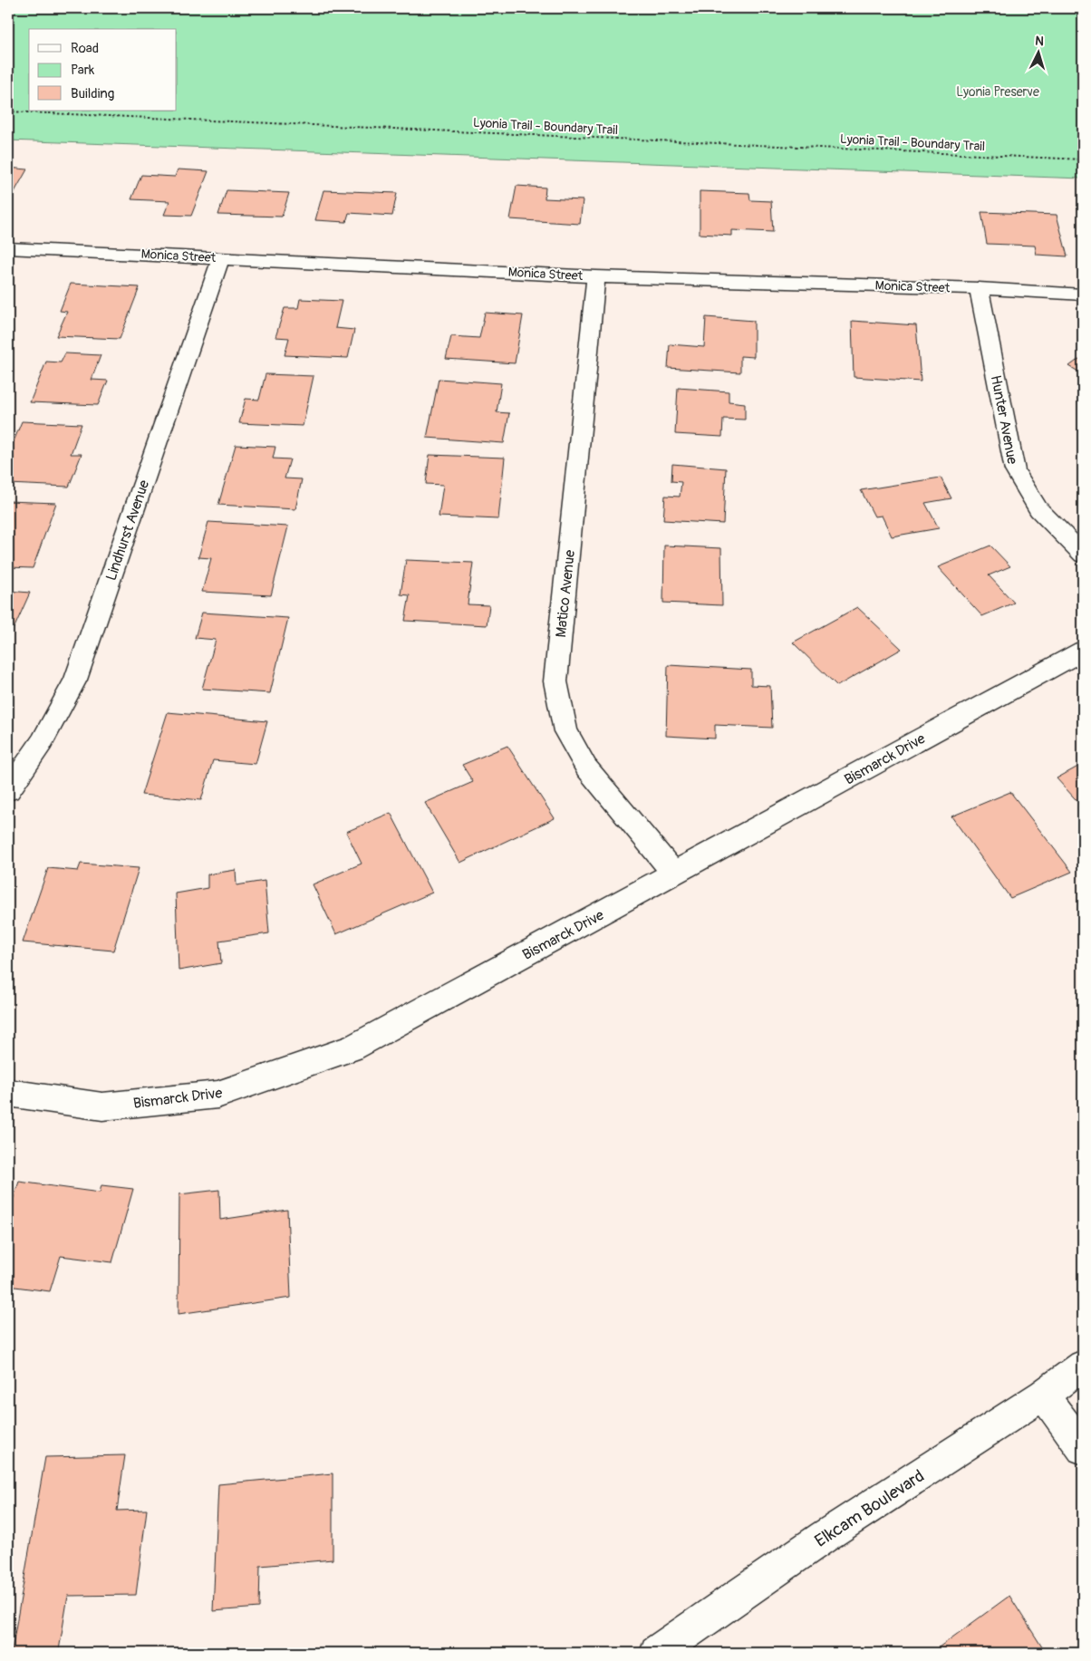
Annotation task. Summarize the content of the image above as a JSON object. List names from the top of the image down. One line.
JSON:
{"streets":{"street":["Monica Street","Hunter Avenue","Lindhurst Avenue","Matico Avenue","Bismarck Drive","Elkcam Boulevard"],"path":["Lyonia Trail - Boundary Trail"]},"crossings":[["Monica Street","Hunter Avenue"],["Monica Street","Lindhurst Avenue"],["Monica Street","Matico Avenue"],["Matico Avenue","Bismarck Drive"]],"parks":["Lyonia Preserve"],"legend":["Road","Park","Building"],"north":"top"}
